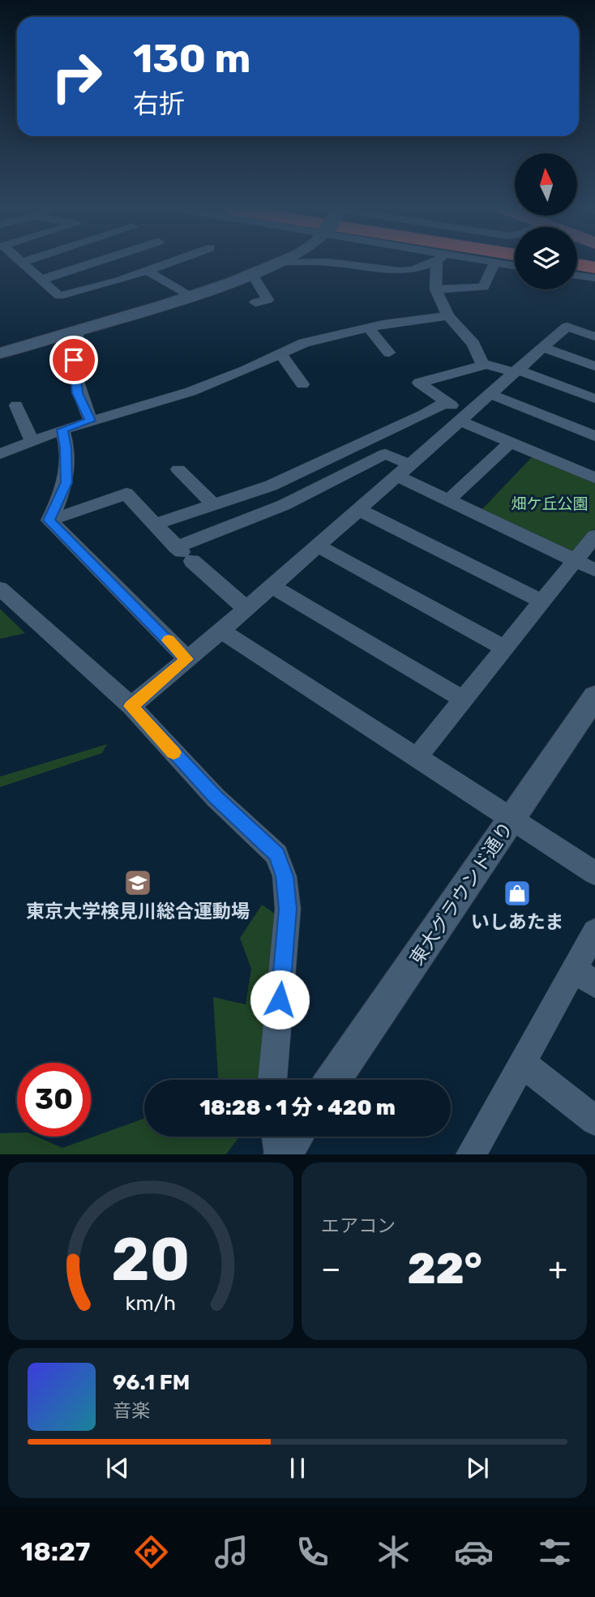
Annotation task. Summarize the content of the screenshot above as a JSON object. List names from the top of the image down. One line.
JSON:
{"streets":{"street":["東大グラウンド通り"]},"parks":["畑ケ丘公園"],"places":{"school or university":["東京大学検見川総合運動場"],"shop":["いしあたま"]},"north":"top","page":{"turn":["130 m","右折"],"limit":"30","trip":"18:28 · 1 分 · 420 m","tile":"エアコン","heat":["−","22°","+"],"song":["96.1 FM","音楽"],"tabs":"18:27","gauge":["20","km/h"]}}
